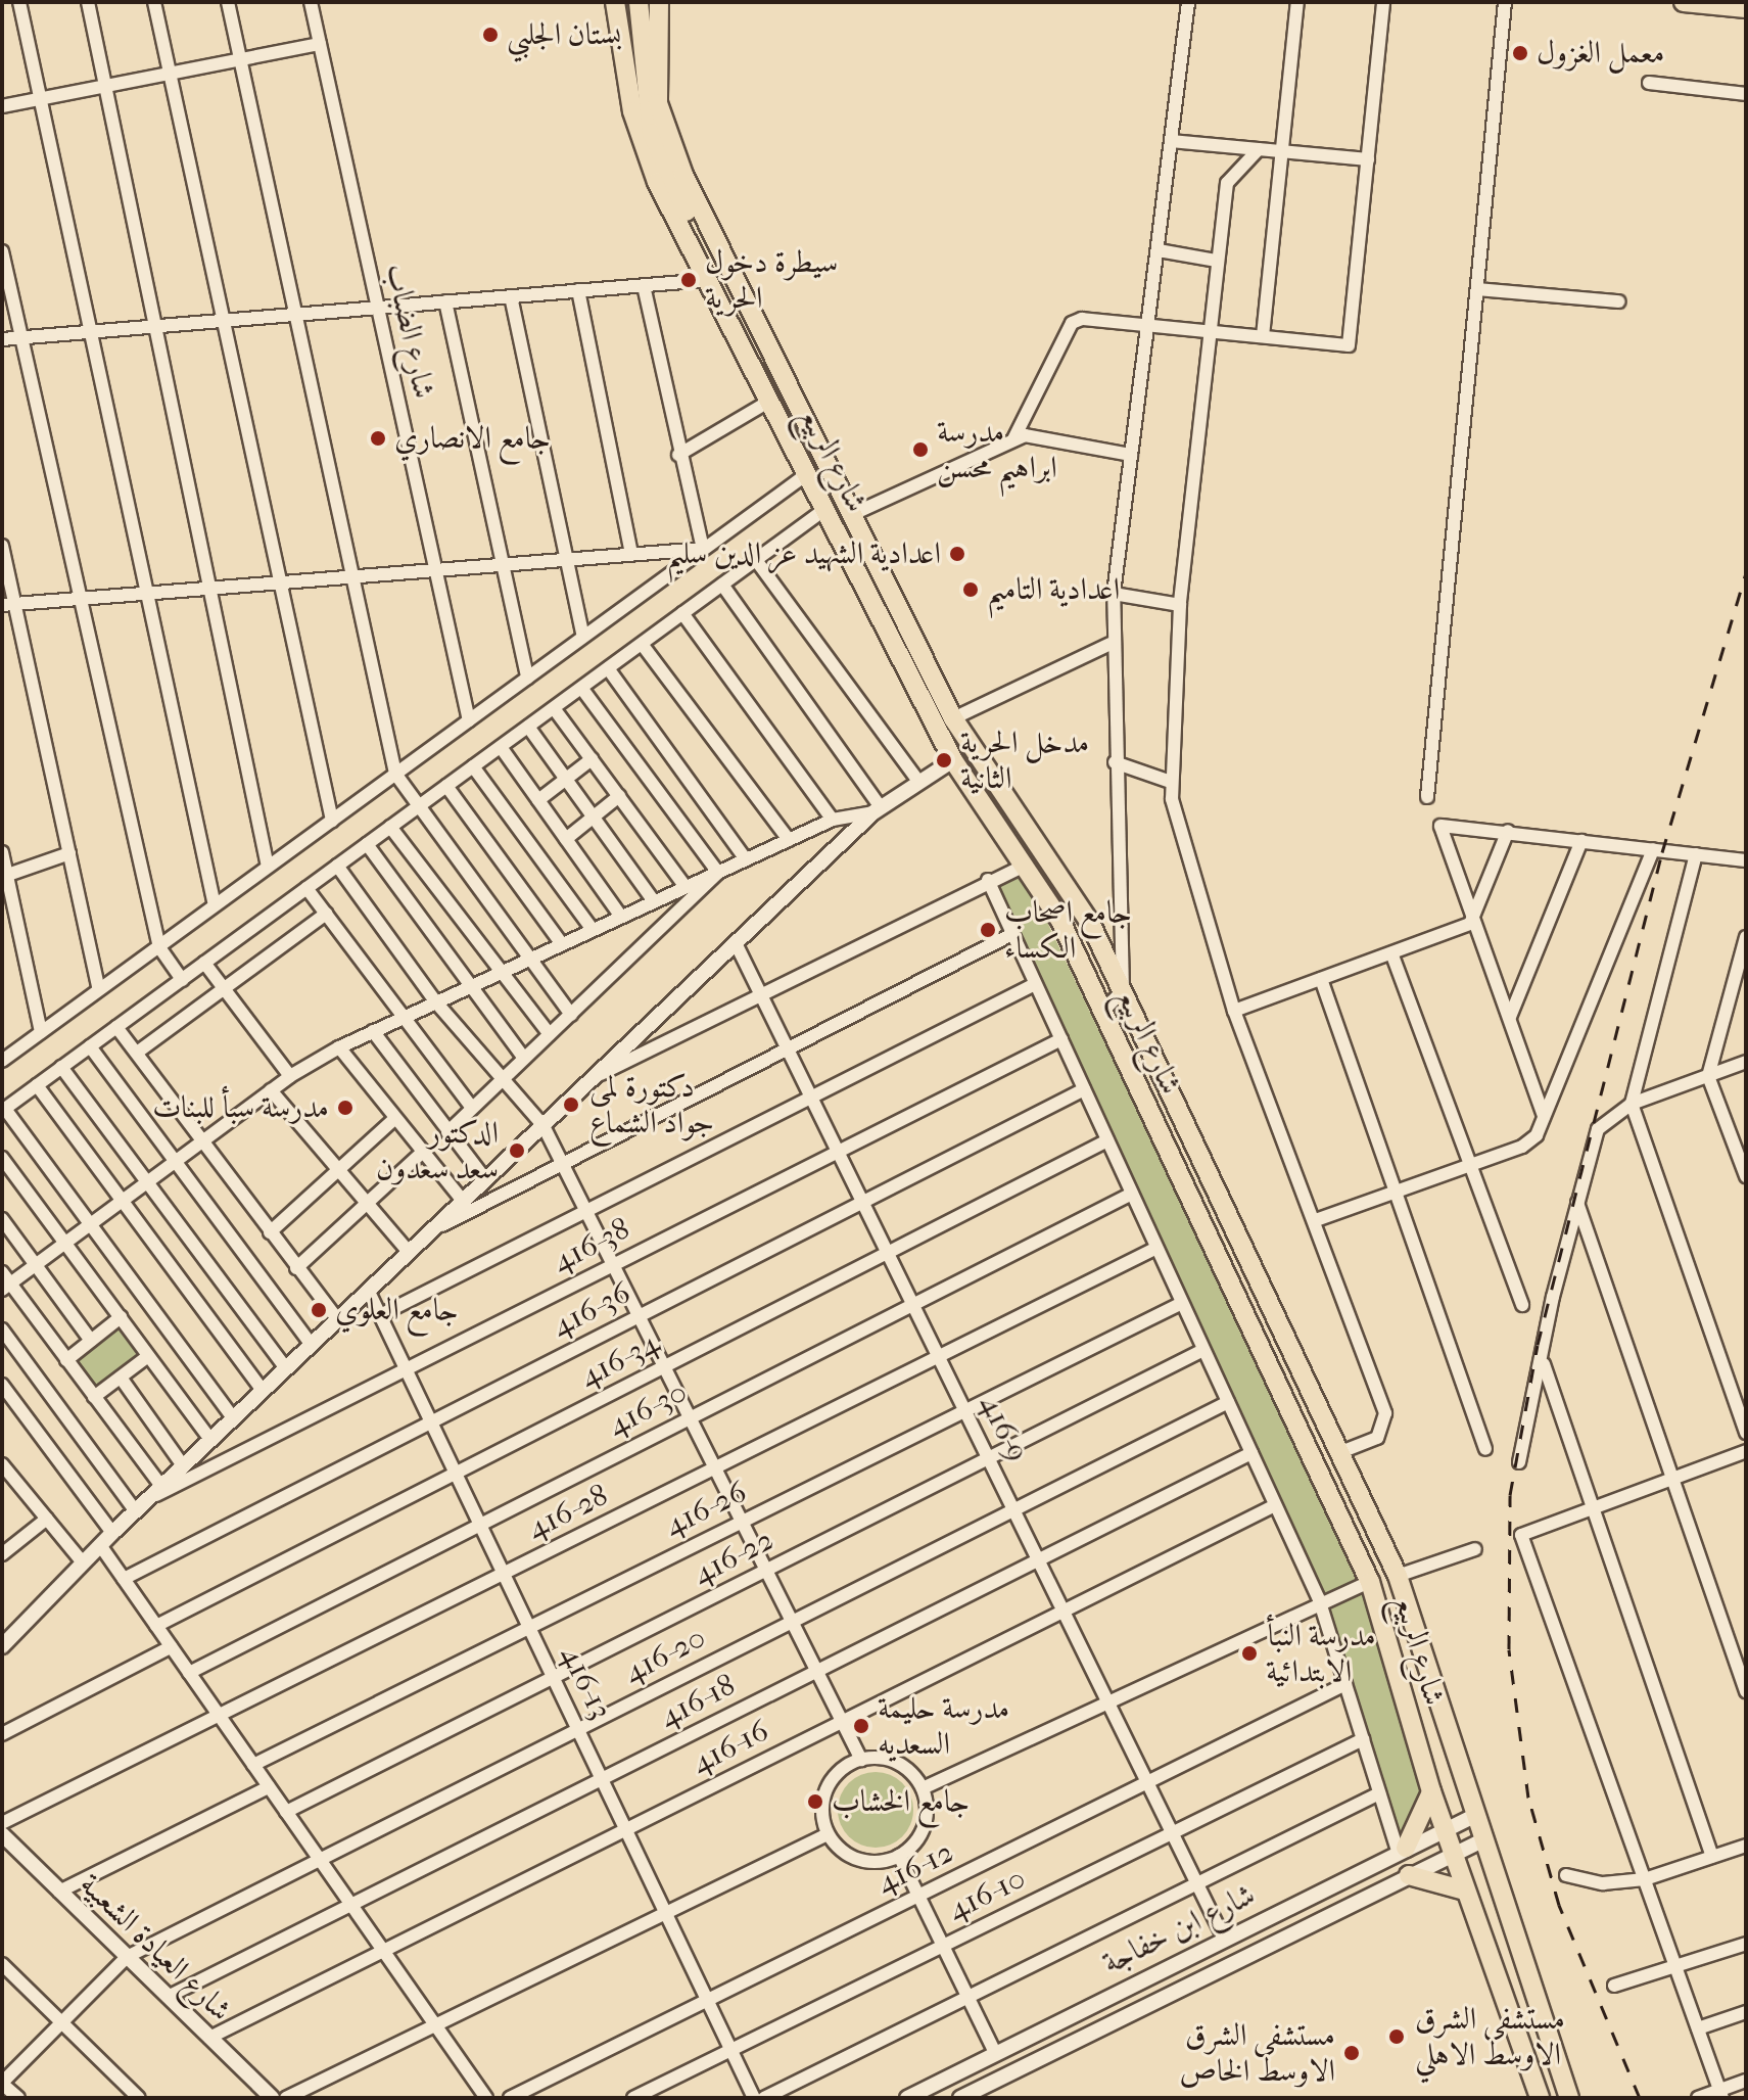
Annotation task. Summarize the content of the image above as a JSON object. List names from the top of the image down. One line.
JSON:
{"streets":{"main road":["شارع الربيع"],"street":["شارع الضباب","416-38","416-36","416-34","416-30","416-9","416-26","416-28","416-22","416-20","416-13","416-18","416-16","416-12","416-10","شارع ابن خفاجة","شارع العيادة الشعبية"]},"crossings":[["شارع الربيع","شارع ابن خفاجة"],["416-38","416-9"],["416-38","416-13"],["416-36","416-9"],["416-36","416-13"],["416-34","416-9"],["416-34","416-13"],["416-30","416-9"],["416-30","416-13"],["416-9","416-26"],["416-9","416-28"],["416-9","416-22"],["416-9","416-20"],["416-9","416-18"],["416-9","416-16"],["416-9","416-12"],["416-9","416-10"],["416-9","شارع ابن خفاجة"],["416-26","416-13"],["416-28","416-13"],["416-22","416-13"],["416-20","416-13"],["416-20","شارع العيادة الشعبية"],["416-13","416-18"],["416-13","416-16"],["416-13","416-12"],["416-13","416-10"],["416-18","شارع العيادة الشعبية"],["416-16","شارع العيادة الشعبية"]],"places":["بستان الجلبي","معمل الغزول","سيطرة دخول الحرية","جامع الانصاري","مدرسة ابراهيم محسن","اعدادية الشهيد عز الدين سليم","اعدادية التاميم","مدخل الحرية الثانية","جامع اصحاب الکساء","دكتورة لمى جواد الشماع","مدرسة سبأ للبنات","الدكتور سعد سعدون","جامع العلوي","مدرسة النبأ الابتدائية","مدرسة حليمة السعديه","جامع الخشاب","مستشفى الشرق الاوسط الاهلي","مستشفى الشرق الاوسط الخاص"]}
